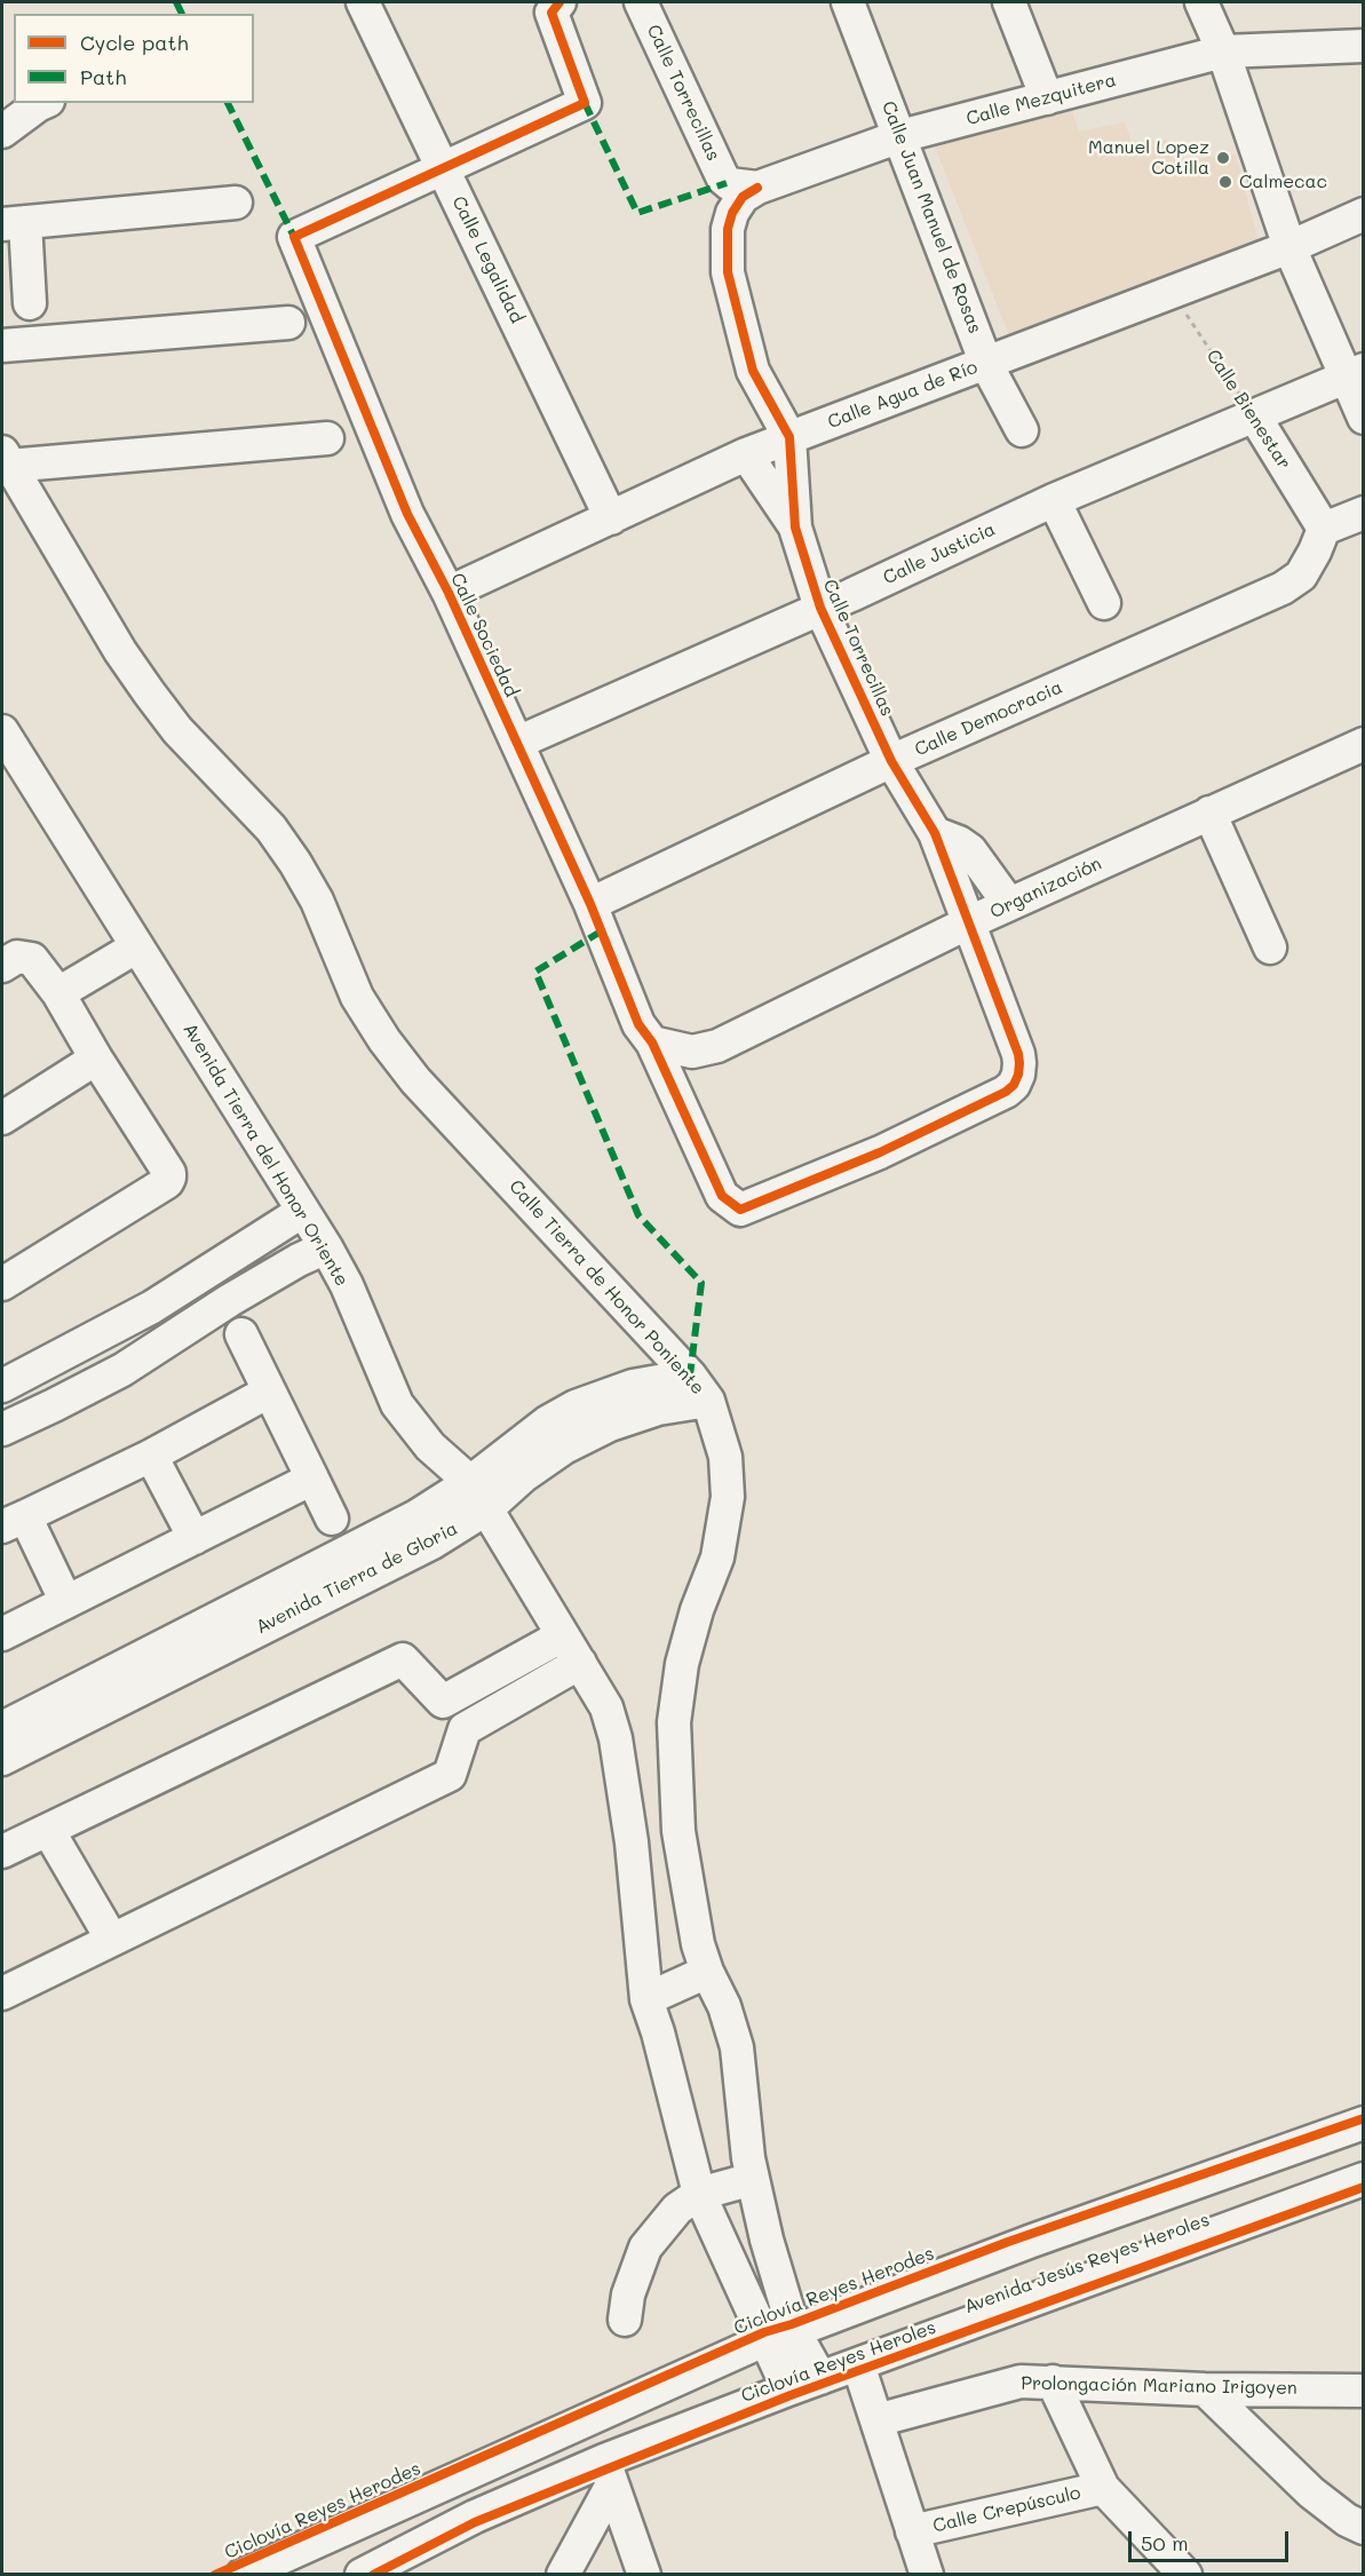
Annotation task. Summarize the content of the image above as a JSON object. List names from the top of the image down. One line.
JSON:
{"streets":{"street":["Calle Torrecillas","Calle Mezquitera","Calle Juan Manuel de Rosas","Calle Legalidad","Calle Agua de Río","Calle Bienestar","Calle Justicia","Calle Sociedad","Calle Democracia","Organización","Avenida Tierra del Honor Oriente","Calle Tierra de Honor Poniente","Avenida Tierra de Gloria","Avenida Jesús Reyes Heroles","Prolongación Mariano Irigoyen","Calle Crepúsculo"],"cycle path":["Ciclovía Reyes Herodes","Ciclovía Reyes Heroles"]},"crossings":[["Calle Torrecillas","Calle Mezquitera"],["Calle Torrecillas","Calle Agua de Río"],["Calle Torrecillas","Calle Justicia"],["Calle Torrecillas","Calle Sociedad"],["Calle Torrecillas","Calle Democracia"],["Calle Torrecillas","Organización"],["Calle Mezquitera","Calle Juan Manuel de Rosas"],["Calle Juan Manuel de Rosas","Calle Agua de Río"],["Calle Legalidad","Calle Agua de Río"],["Calle Legalidad","Calle Sociedad"],["Calle Agua de Río","Calle Bienestar"],["Calle Agua de Río","Calle Sociedad"],["Calle Bienestar","Calle Justicia"],["Calle Bienestar","Calle Democracia"],["Calle Justicia","Calle Sociedad"],["Calle Sociedad","Calle Democracia"],["Calle Sociedad","Organización"],["Avenida Tierra del Honor Oriente","Calle Tierra de Honor Poniente"],["Avenida Tierra del Honor Oriente","Avenida Tierra de Gloria"],["Avenida Tierra del Honor Oriente","Avenida Jesús Reyes Heroles"],["Calle Tierra de Honor Poniente","Avenida Tierra de Gloria"],["Calle Tierra de Honor Poniente","Avenida Jesús Reyes Heroles"]],"places":["Manuel Lopez Cotilla","Calmecac"],"legend":["Cycle path","Path"],"scale_bar":"50 m"}
